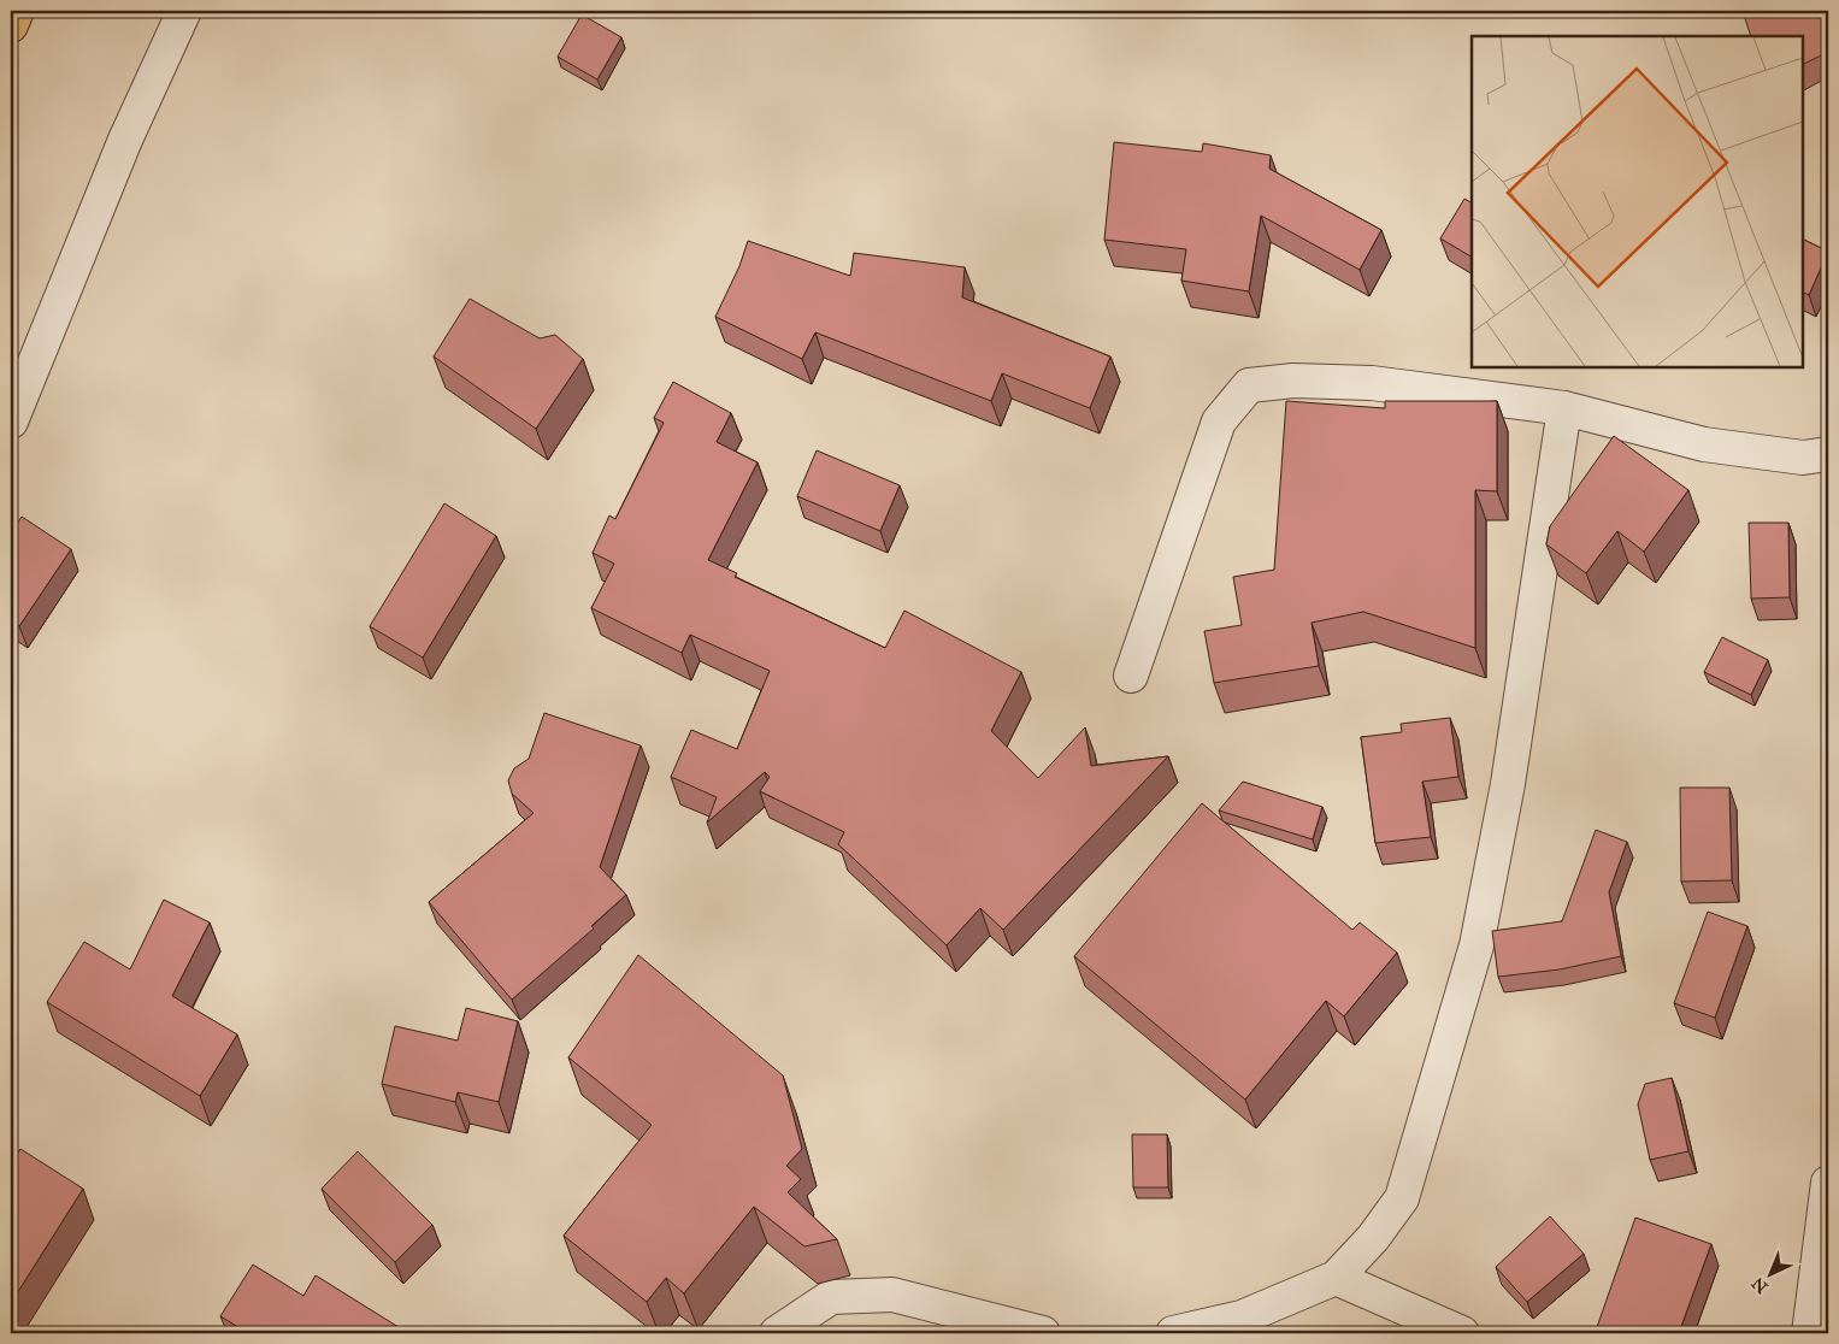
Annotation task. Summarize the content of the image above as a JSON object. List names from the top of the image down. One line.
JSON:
{"north":"bottom left"}
